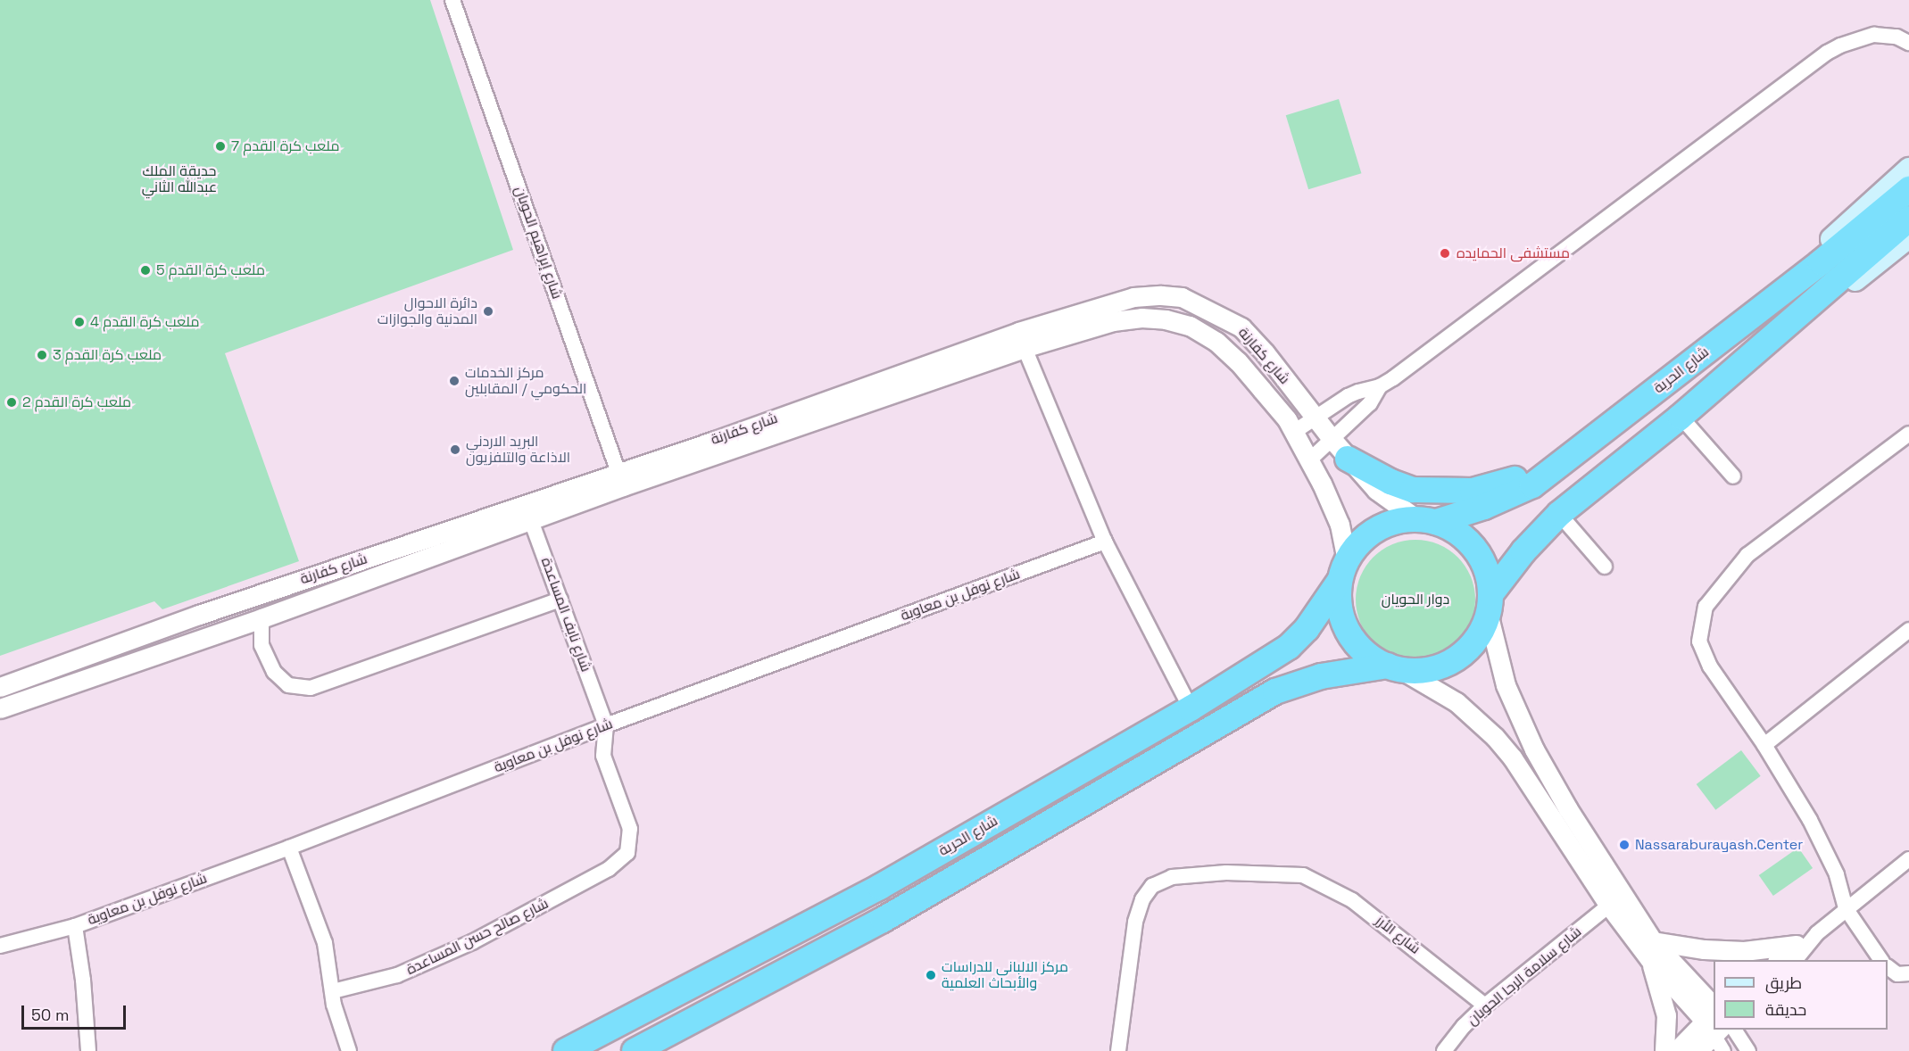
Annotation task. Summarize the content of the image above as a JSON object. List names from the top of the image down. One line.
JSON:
{"streets":{"highway":["شارع الحرية"],"street":["شارع إبراهيم الحويان","شارع كفارنة","شارع نوفل بن معاوية","شارع نايف المساعدة","شارع الأرز","شارع صالح حسن المساعدة","شارع سلامة الرجا الحويان"]},"crossings":[["شارع إبراهيم الحويان","شارع كفارنة"],["شارع كفارنة","شارع الحرية"],["شارع كفارنة","شارع نايف المساعدة"],["شارع نوفل بن معاوية","شارع نايف المساعدة"],["شارع نوفل بن معاوية","شارع صالح حسن المساعدة"],["شارع نايف المساعدة","شارع صالح حسن المساعدة"],["شارع الأرز","شارع سلامة الرجا الحويان"]],"parks":["حديقة الملك عبدالله الثاني","دوار الحويان"],"places":["ملعب كرة القدم 7","مستشفى الحمايده","ملعب كرة القدم 5","دائرة الاحوال المدنية والجوازات","ملعب كرة القدم 4","ملعب كرة القدم 3","مركز الخدمات الحكومي / المقابلين","ملعب كرة القدم 2","البريد الاردني الاذاعة والتلفزيون","Nassaraburayash.Center","مركز الالباني للدراسات والأبحاث العلمية"],"legend":["طريق","حديقة"],"scale_bar":"50 m"}
